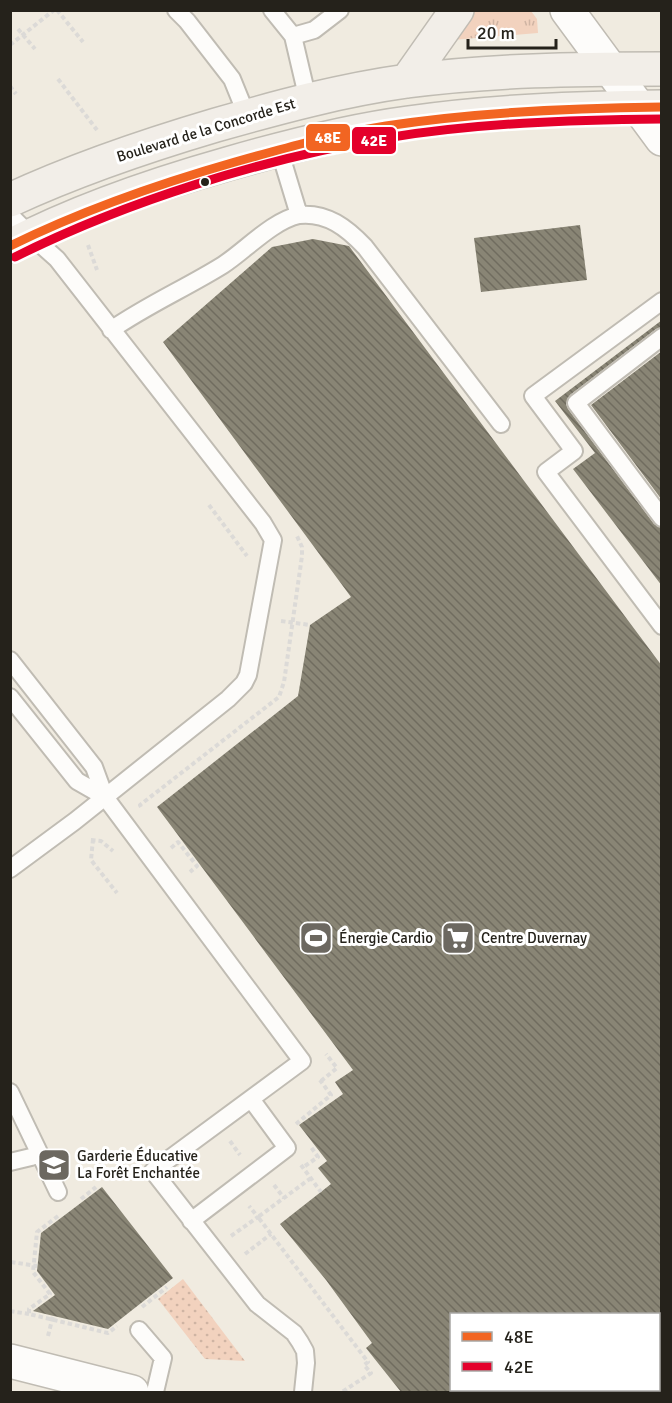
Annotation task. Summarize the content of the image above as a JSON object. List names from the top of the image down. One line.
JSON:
{"streets":{"street":["Boulevard de la Concorde Est"]},"places":{"sports":["Énergie Cardio"],"supermarket":["Centre Duvernay"],"school or university":["Garderie Éducative La Forêt Enchantée"]},"lines":["transit line 48E","transit line 42E"],"legend":["48E","42E"],"scale_bar":"20 m"}
